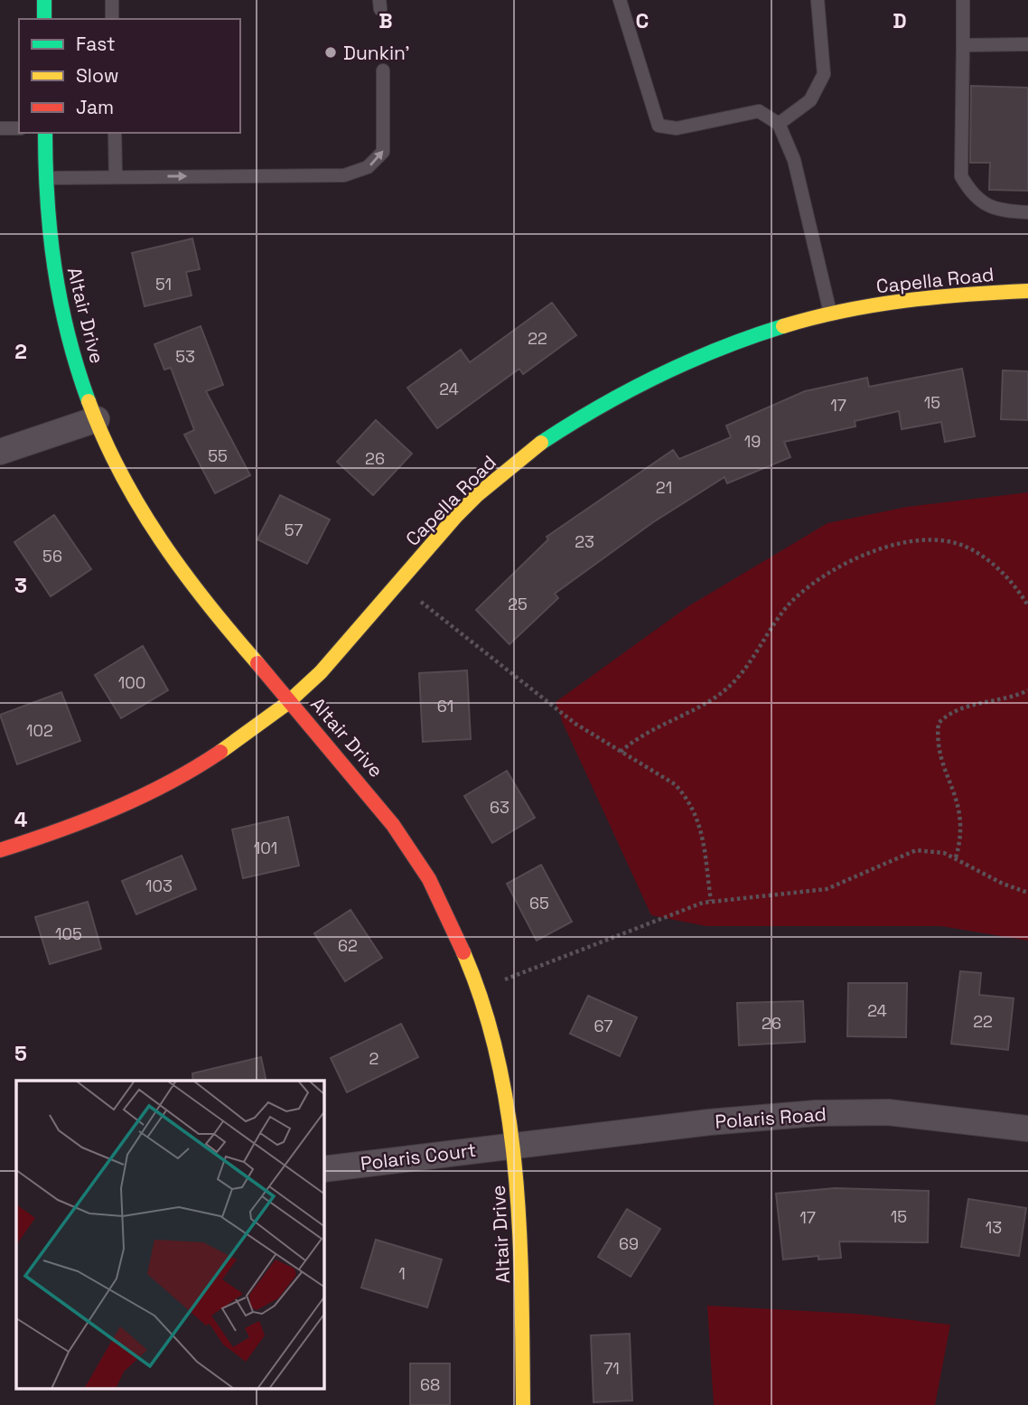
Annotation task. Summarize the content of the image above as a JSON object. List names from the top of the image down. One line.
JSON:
{"streets":{"street":["Capella Road","Altair Drive","Polaris Road","Polaris Court"]},"crossings":[["Capella Road","Altair Drive"],["Altair Drive","Polaris Road"],["Altair Drive","Polaris Court"],["Polaris Road","Polaris Court"]],"places":["Dunkin'"],"house_numbers":["51","22","53","24","15","17","19","55","26","21","57","23","56","25","100","61","102","63","101","103","65","105","62","24","22","26","67","2","15","17","13","69","1","71","68"],"legend":["Fast","Slow","Jam"],"grid":{"columns":["B","C","D"],"rows":["2","3","4","5"]}}
